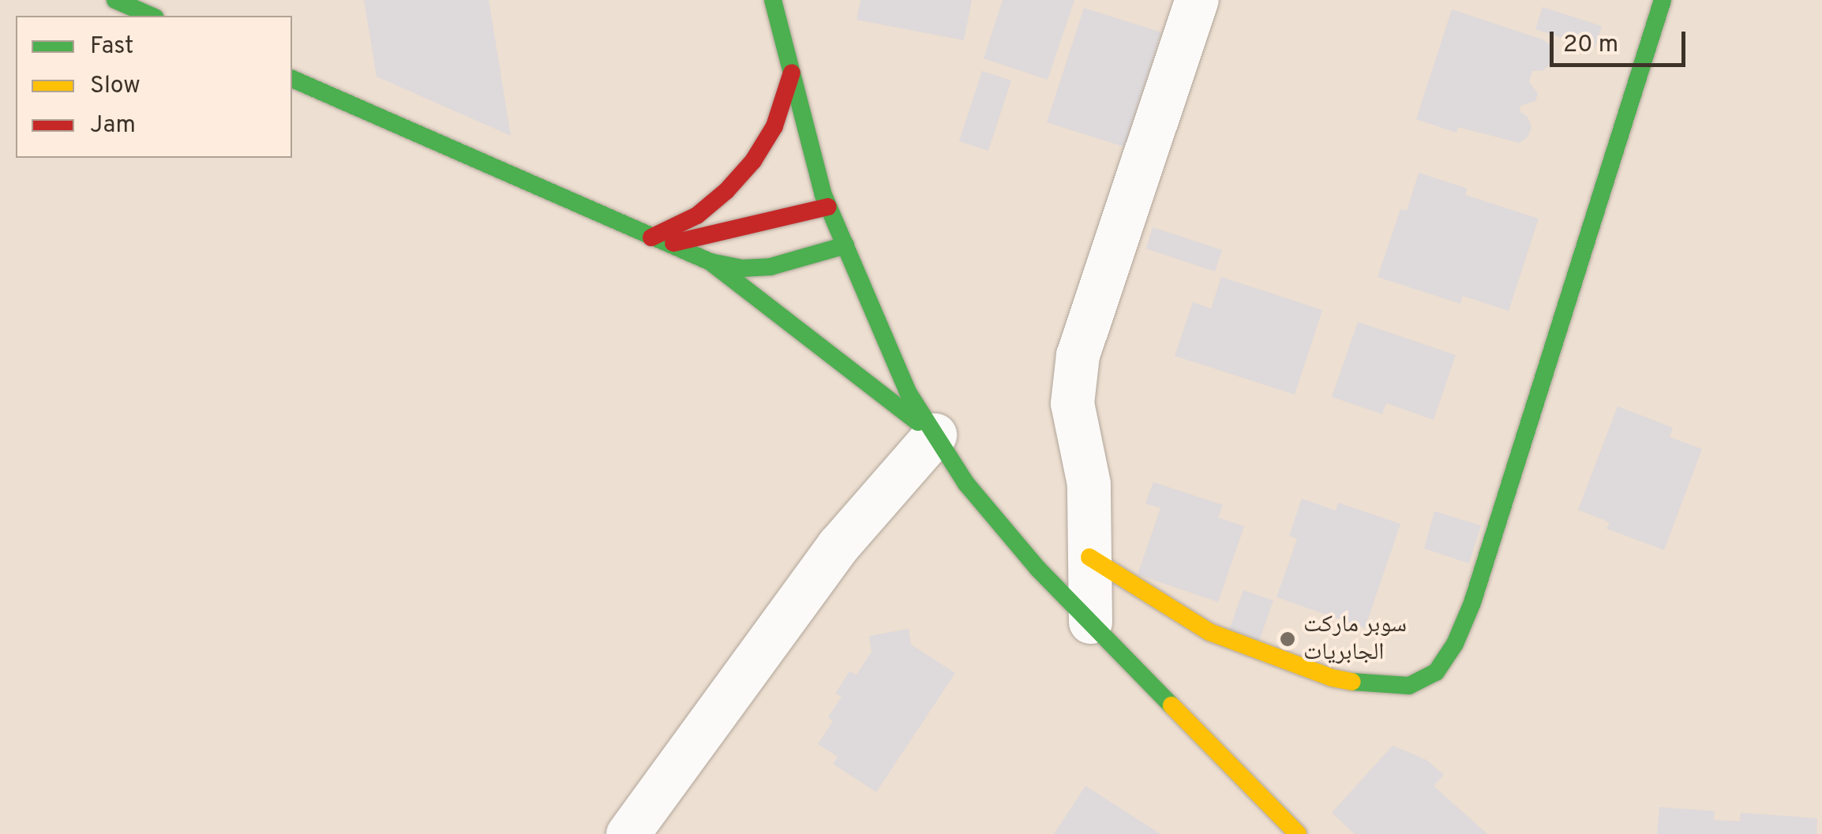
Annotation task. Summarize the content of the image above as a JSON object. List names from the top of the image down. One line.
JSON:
{"places":["سوبر ماركت الجابريات"],"legend":["Fast","Slow","Jam"],"scale_bar":"20 m"}
